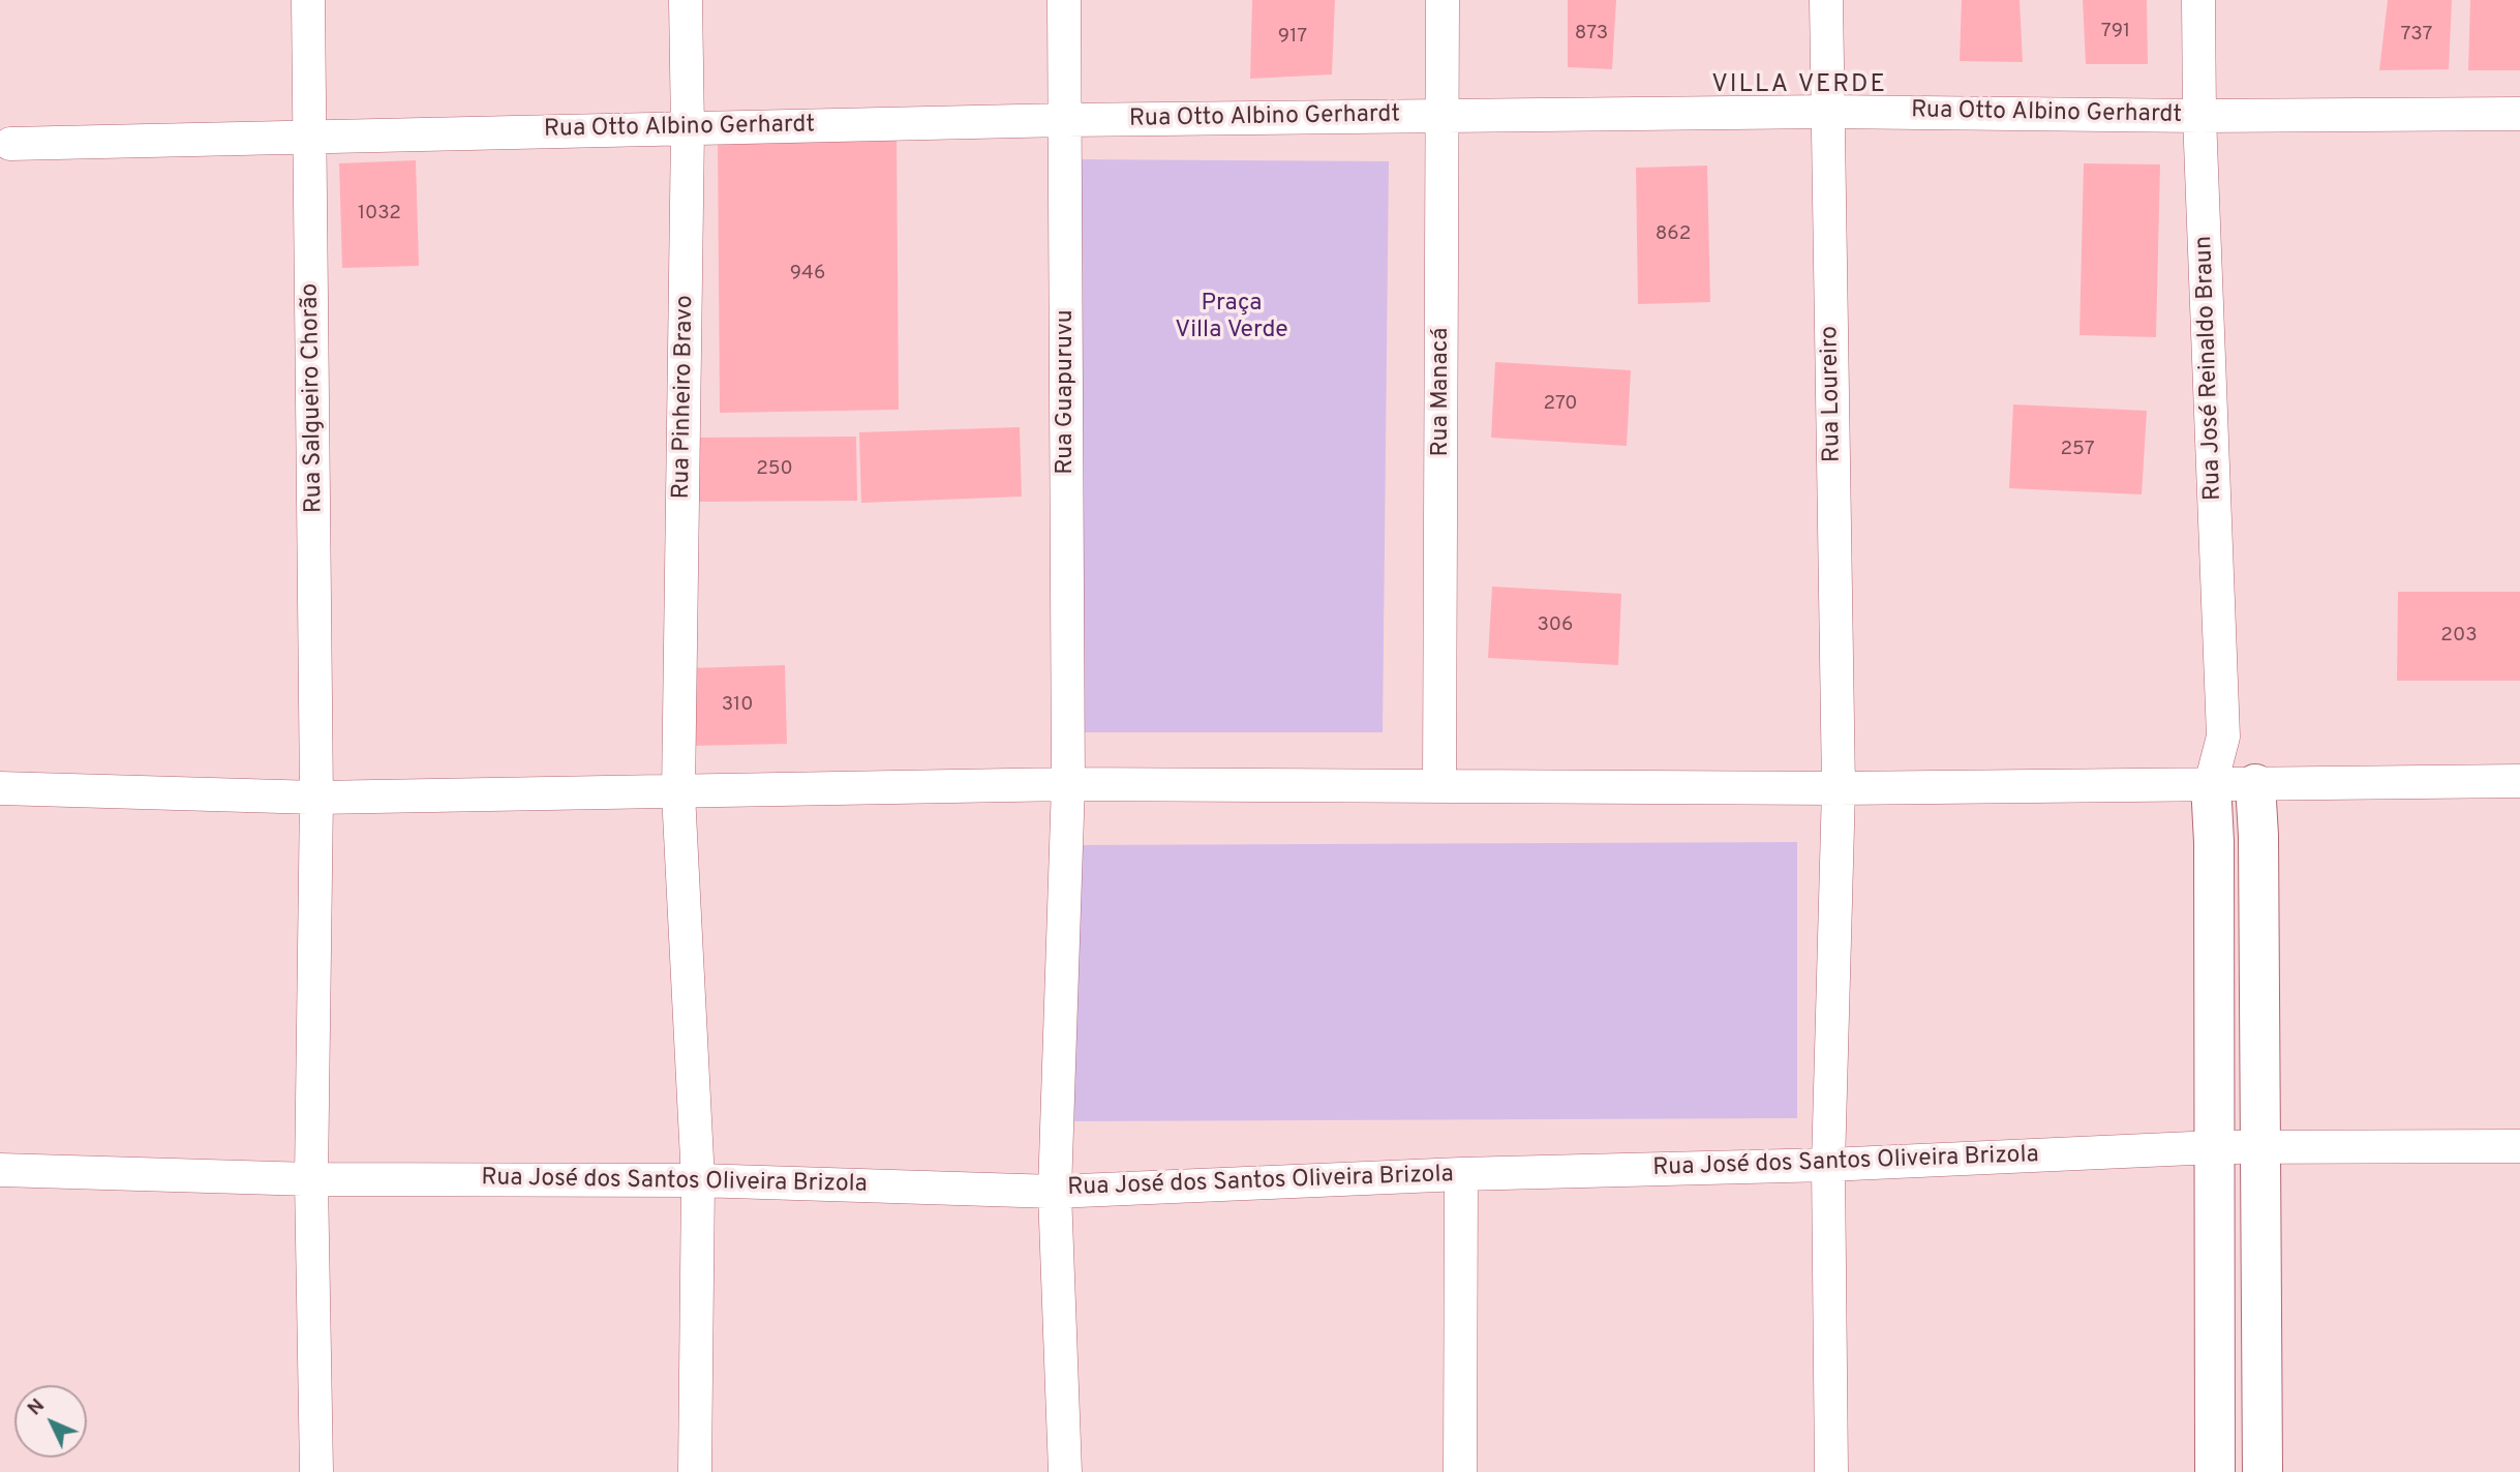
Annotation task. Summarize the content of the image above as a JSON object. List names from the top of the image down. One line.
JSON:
{"streets":{"street":["Rua Otto Albino Gerhardt","Rua José Reinaldo Braun","Rua Guapuruvu","Rua Manacá","Rua Loureiro","Rua Pinheiro Bravo","Rua Salgueiro Chorão","Rua José dos Santos Oliveira Brizola"]},"crossings":[["Rua Otto Albino Gerhardt","Rua José Reinaldo Braun"],["Rua Otto Albino Gerhardt","Rua Guapuruvu"],["Rua Otto Albino Gerhardt","Rua Manacá"],["Rua Otto Albino Gerhardt","Rua Loureiro"],["Rua Otto Albino Gerhardt","Rua Pinheiro Bravo"],["Rua Otto Albino Gerhardt","Rua Salgueiro Chorão"],["Rua Guapuruvu","Rua José dos Santos Oliveira Brizola"],["Rua Loureiro","Rua José dos Santos Oliveira Brizola"],["Rua Pinheiro Bravo","Rua José dos Santos Oliveira Brizola"],["Rua Salgueiro Chorão","Rua José dos Santos Oliveira Brizola"]],"districts":["VILLA VERDE"],"parks":["Praça Villa Verde"],"house_numbers":["791","873","737","917","1032","862","946","270","257","250","306","203","310"],"north":"top left"}
